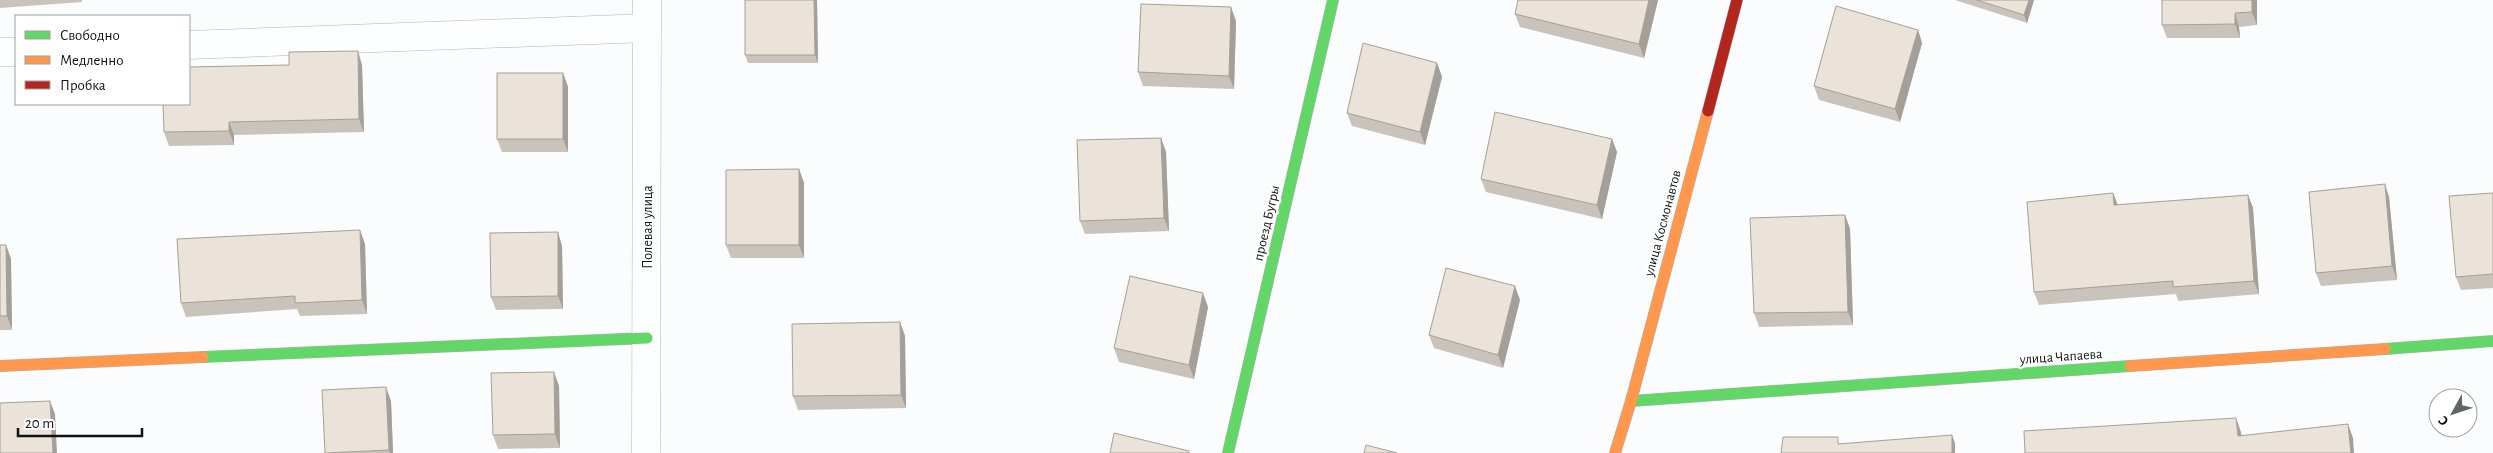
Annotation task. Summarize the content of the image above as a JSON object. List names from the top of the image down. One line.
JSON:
{"streets":{"street":["проезд Бугры","улица Космонавтов","Полевая улица","улица Чапаева"]},"crossings":[["улица Космонавтов","улица Чапаева"]],"legend":["Свободно","Медленно","Пробка"],"scale_bar":"20 m","north":"bottom left"}
